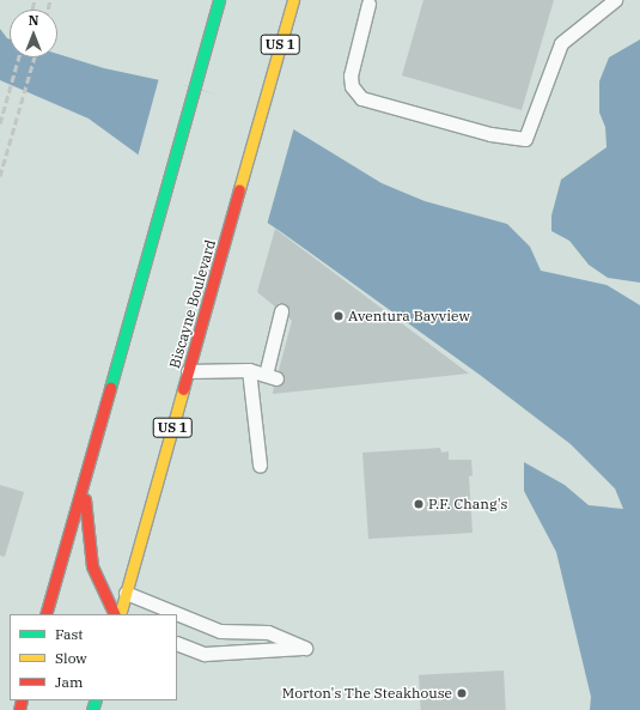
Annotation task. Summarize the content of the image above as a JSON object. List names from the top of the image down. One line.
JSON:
{"streets":{"main road":["US 1","Biscayne Boulevard"]},"places":["Aventura Bayview","P.F. Chang's","Morton's The Steakhouse"],"legend":["Fast","Slow","Jam"],"north":"top"}
